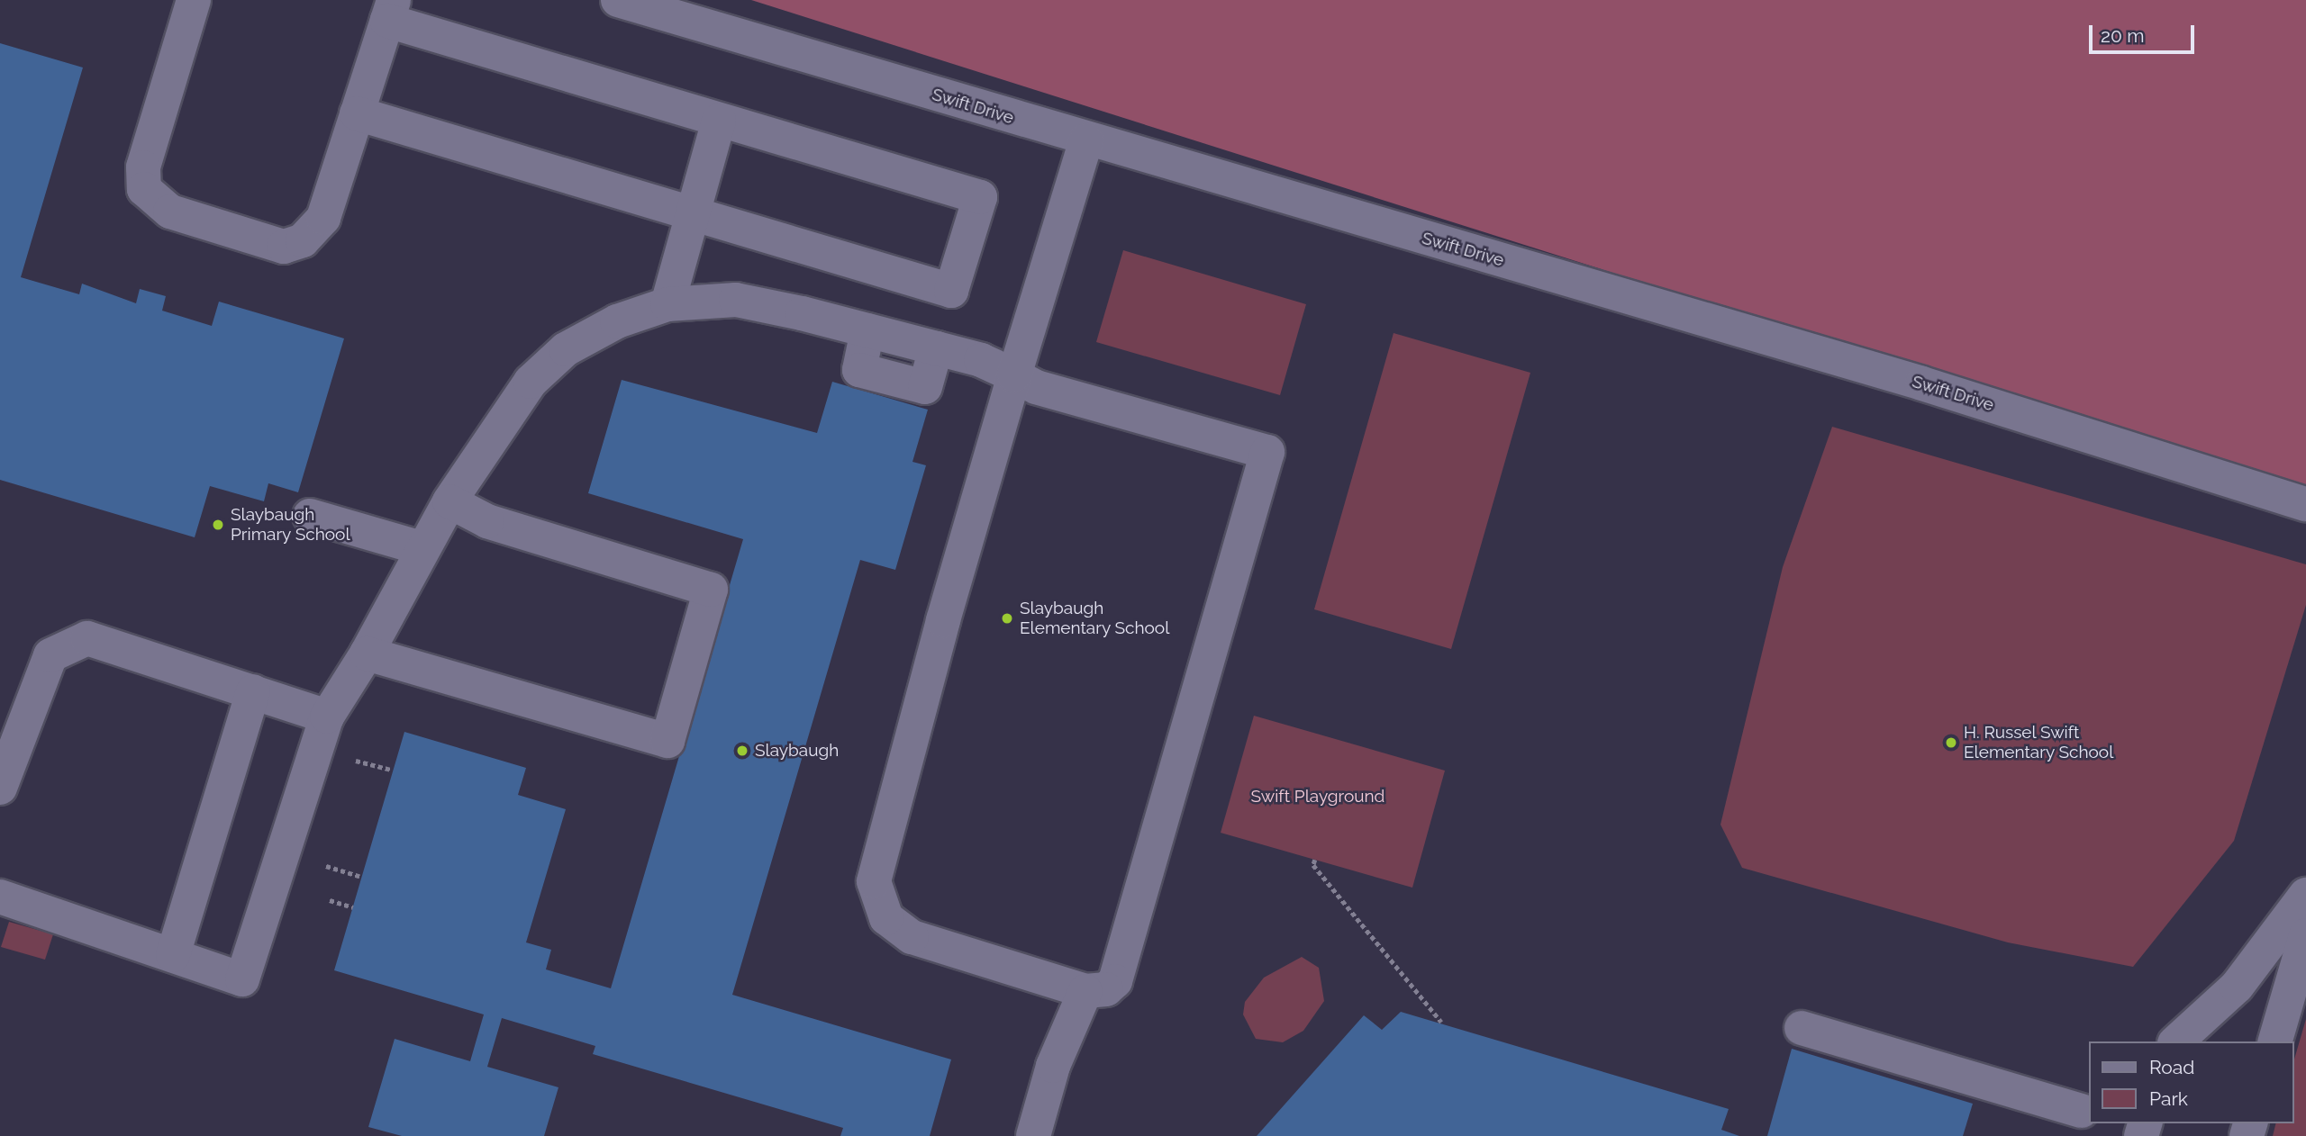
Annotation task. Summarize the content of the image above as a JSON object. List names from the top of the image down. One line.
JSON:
{"streets":{"street":["Swift Drive"]},"parks":["Swift Playground"],"places":["Slaybaugh Primary School","Slaybaugh Elementary School","H. Russel Swift Elementary School","Slaybaugh"],"legend":["Road","Park"],"scale_bar":"20 m"}
